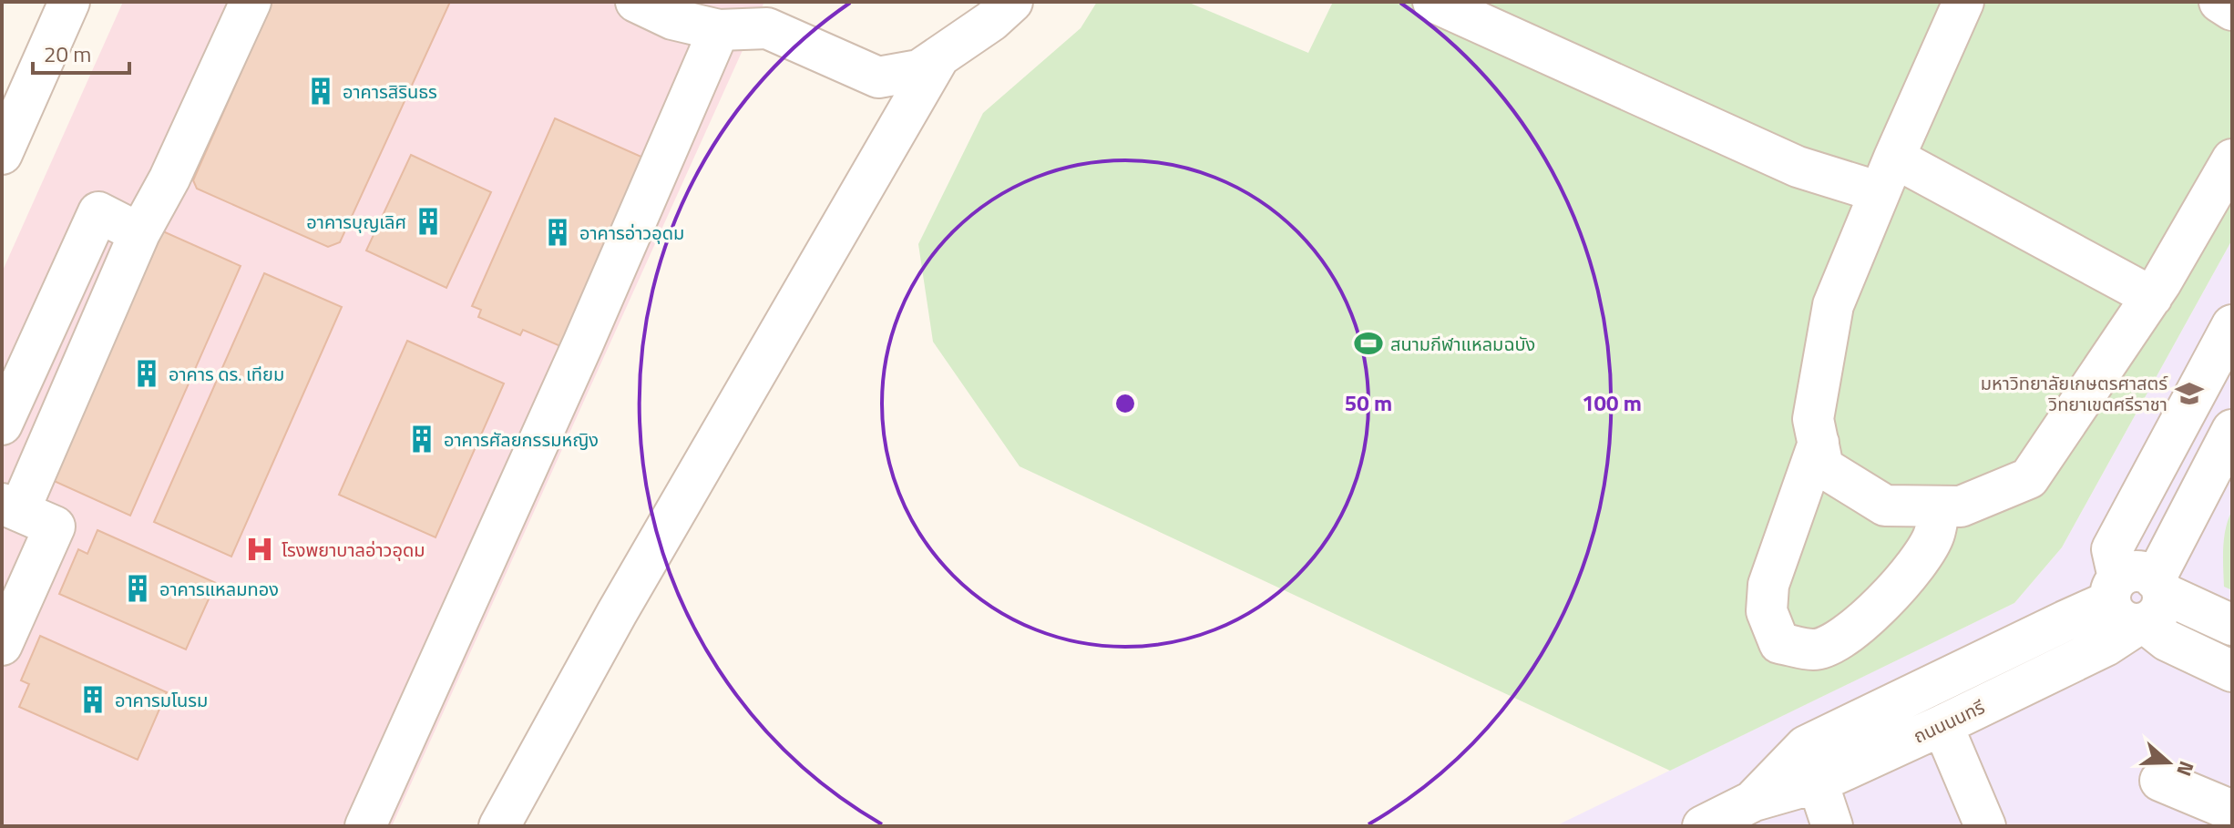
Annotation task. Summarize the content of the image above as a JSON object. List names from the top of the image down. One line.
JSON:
{"streets":{"street":["ถนนนนทรี"]},"places":{"building":["อาคารสิรินธร","อาคารบุญเลิศ","อาคารอ่าวอุดม","อาคาร ดร. เทียม","อาคารศัลยกรรมหญิง","อาคารแหลมทอง","อาคารมโนรม"],"sports":["สนามกีฬาแหลมฉบัง"],"school or university":["มหาวิทยาลัยเกษตรศาสตร์ วิทยาเขตศรีราชา"],"hospital":["โรงพยาบาลอ่าวอุดม"]},"scale_bar":"20 m","north":"right","rings":["50 m","100 m"]}
